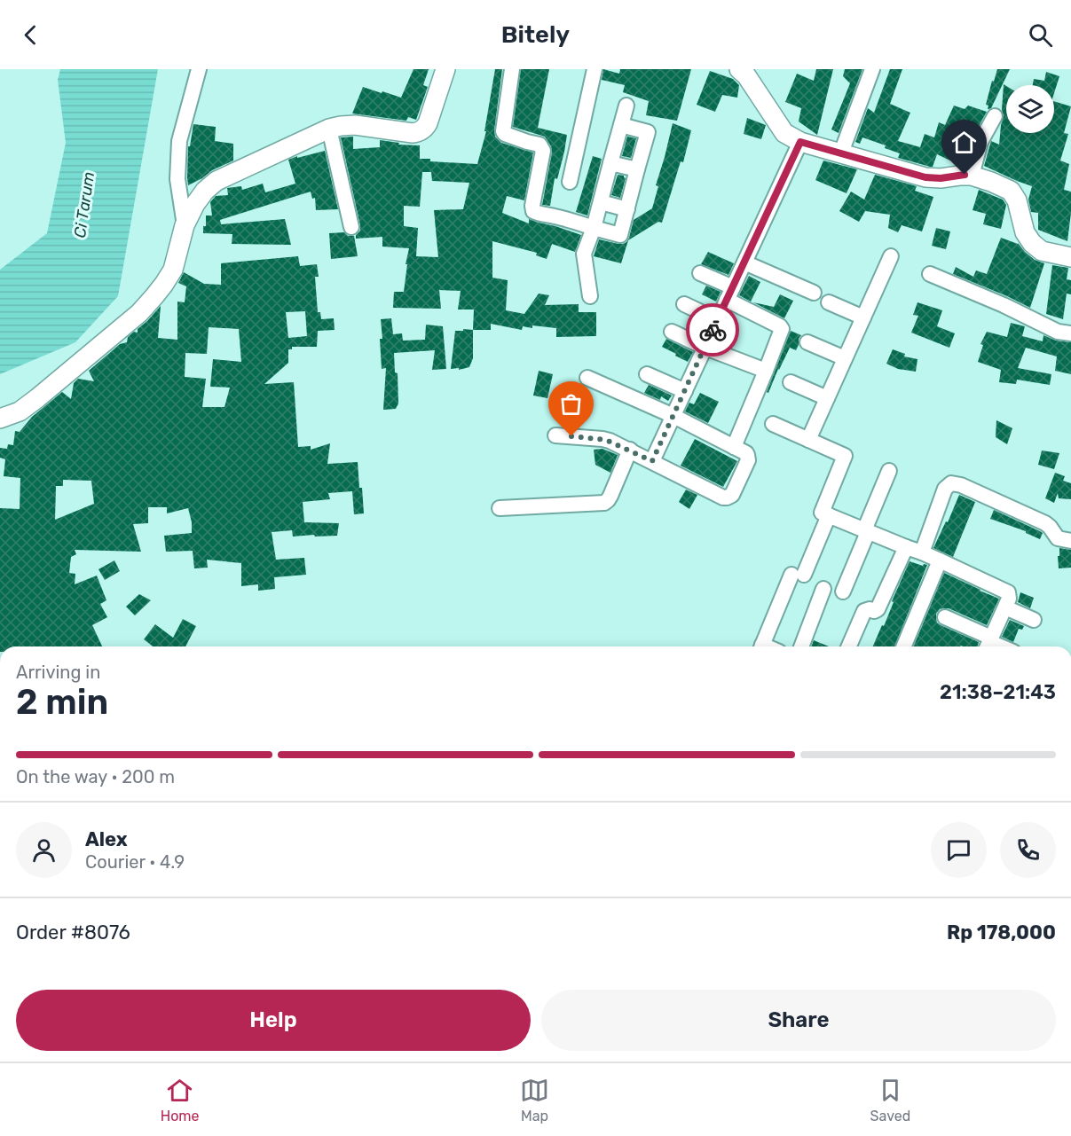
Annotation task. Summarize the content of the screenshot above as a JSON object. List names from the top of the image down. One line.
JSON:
{"water":["Ci Tarum"],"page":{"header":"Bitely","heading":["2 min","Arriving in","21:38–21:43"],"panel":["Alex","Courier · 4.9","Order #8076","Rp 178,000"],"bar":"On the way · 200 m","buttons":["Help","Share"],"tabs":["Home","Map","Saved"]}}
